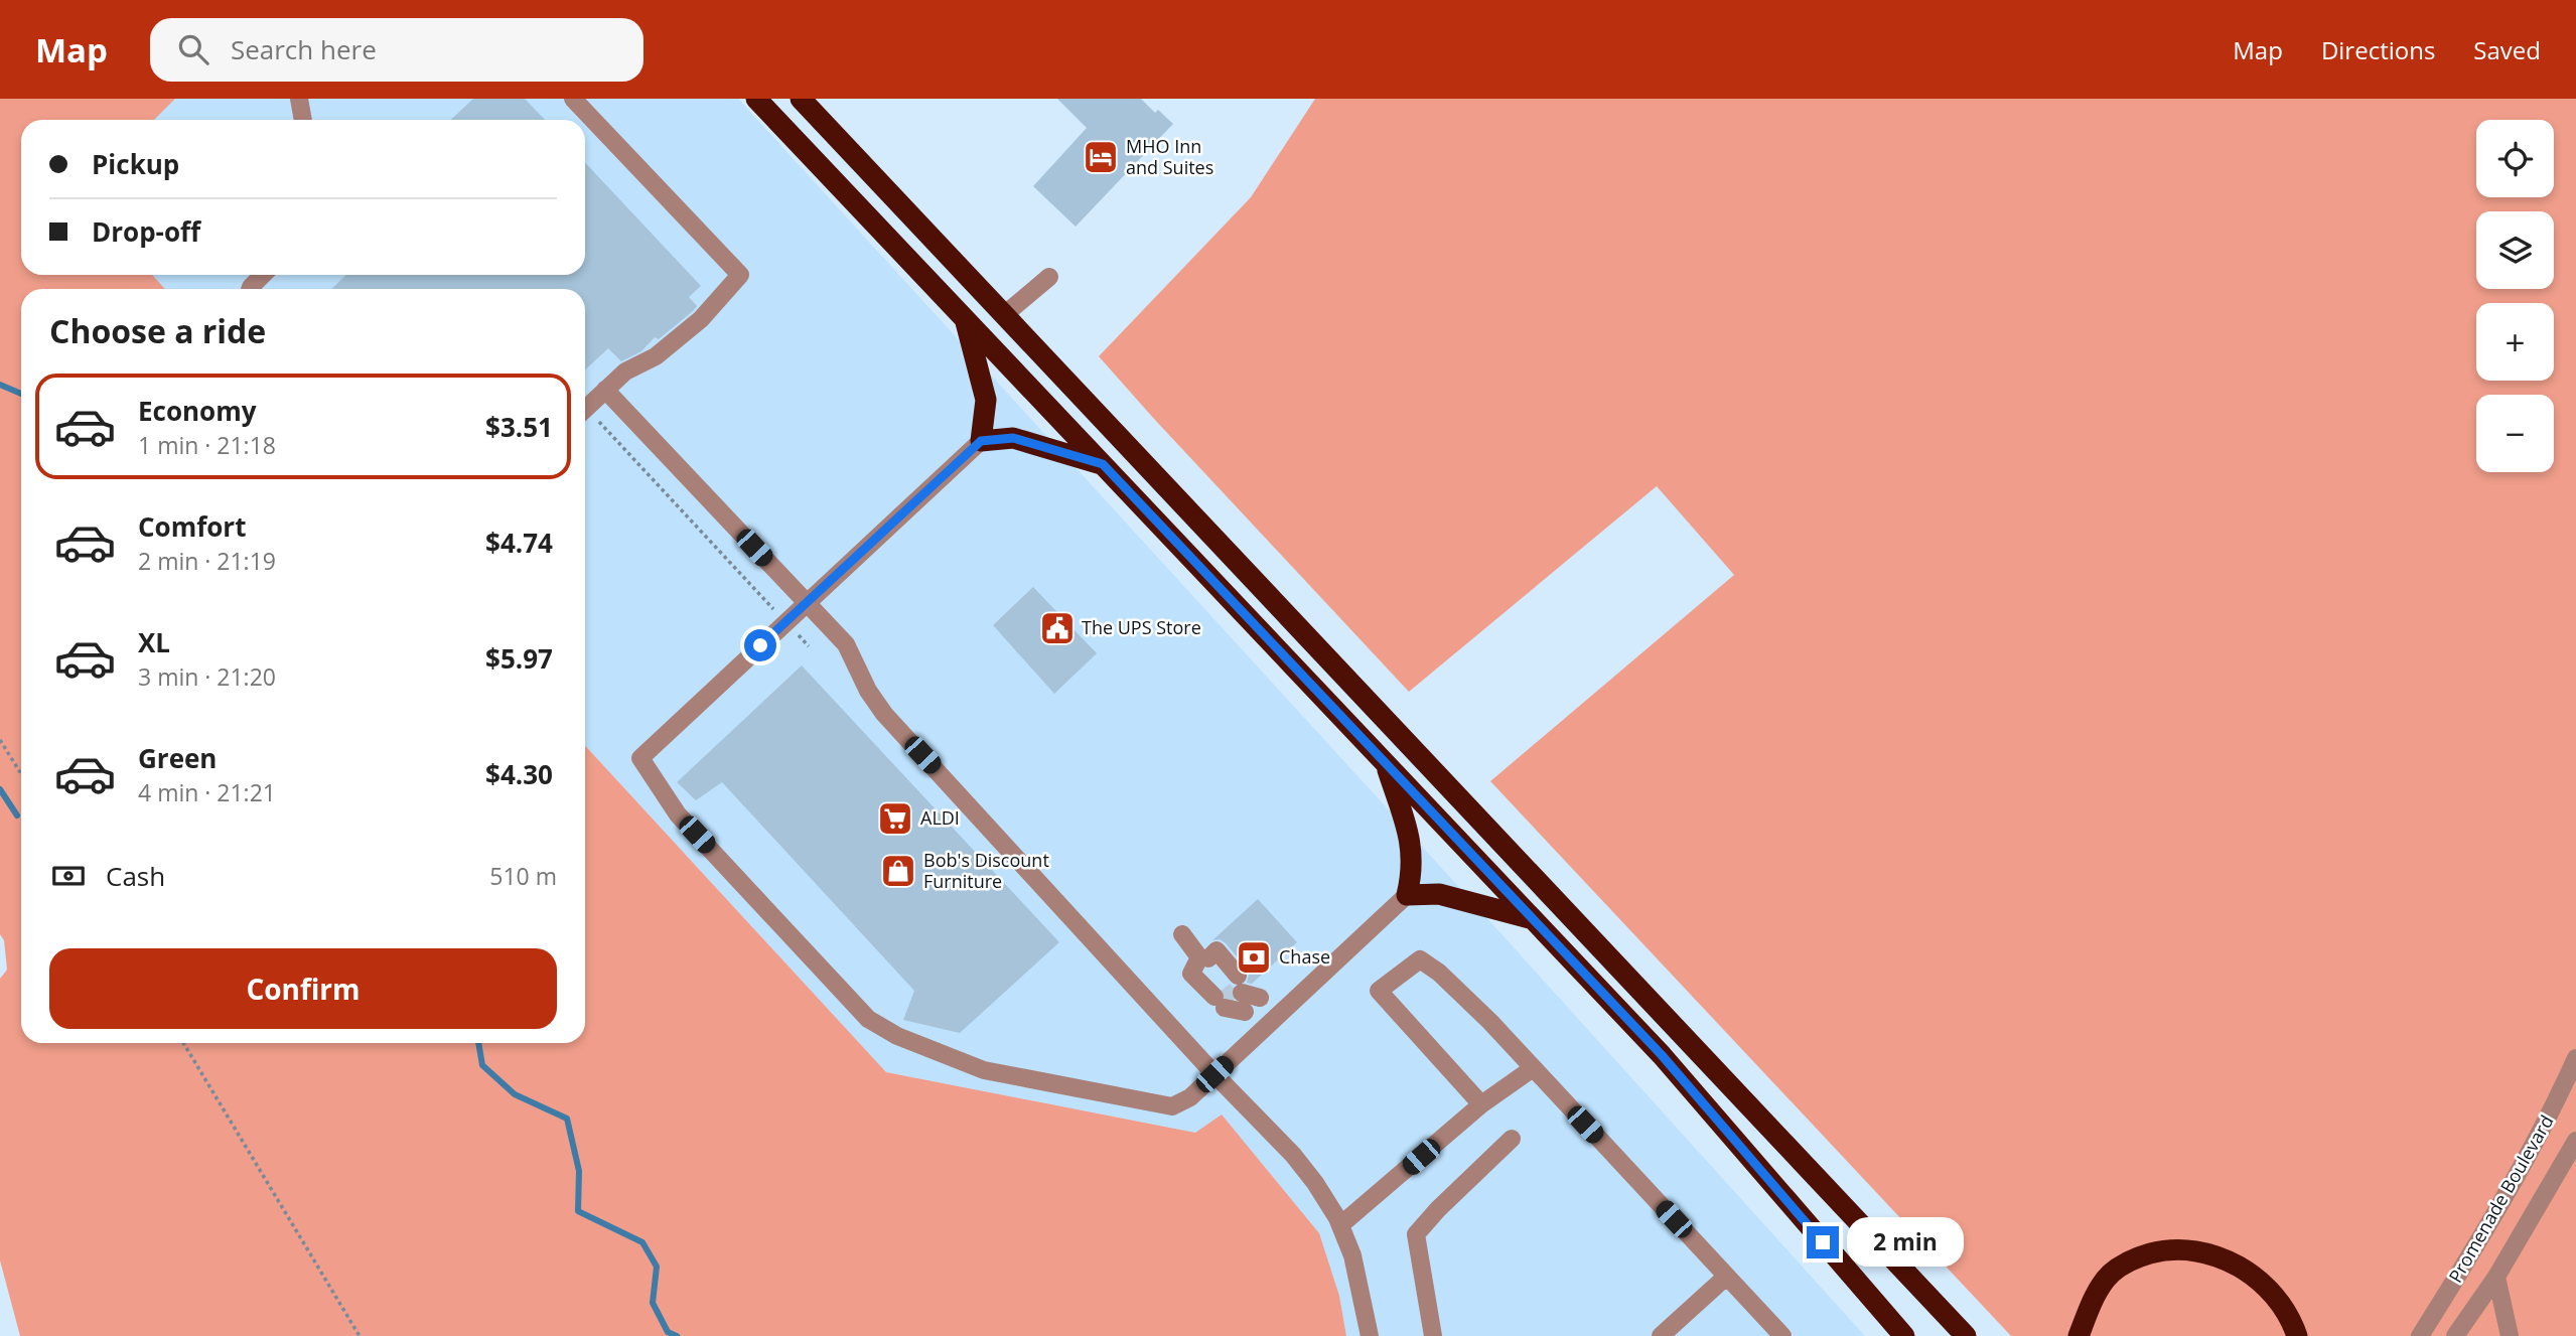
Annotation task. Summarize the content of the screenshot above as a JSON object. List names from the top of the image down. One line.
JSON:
{"streets":{"street":["Promenade Boulevard"]},"places":{"hotel":["MHO Inn and Suites"],"public building":["The UPS Store"],"supermarket":["ALDI"],"shop":["Bob's Discount Furniture"],"bank":["Chase"]},"page":{"header":"Map","search":"Search here","nav":["Map","Directions","Saved"],"map_buttons":["+","−"],"banner":["Pickup","Drop-off"],"heading":"Choose a ride","list":[{"name":"Economy","note":"1 min · 21:18","value":"$3.51"},{"name":"Comfort","note":"2 min · 21:19","value":"$4.74"},{"name":"XL","note":"3 min · 21:20","value":"$5.97"},{"name":"Green","note":"4 min · 21:21","value":"$4.30"}],"pay":["Cash","510 m"],"buttons":"Confirm","bubble":"2 min"}}
